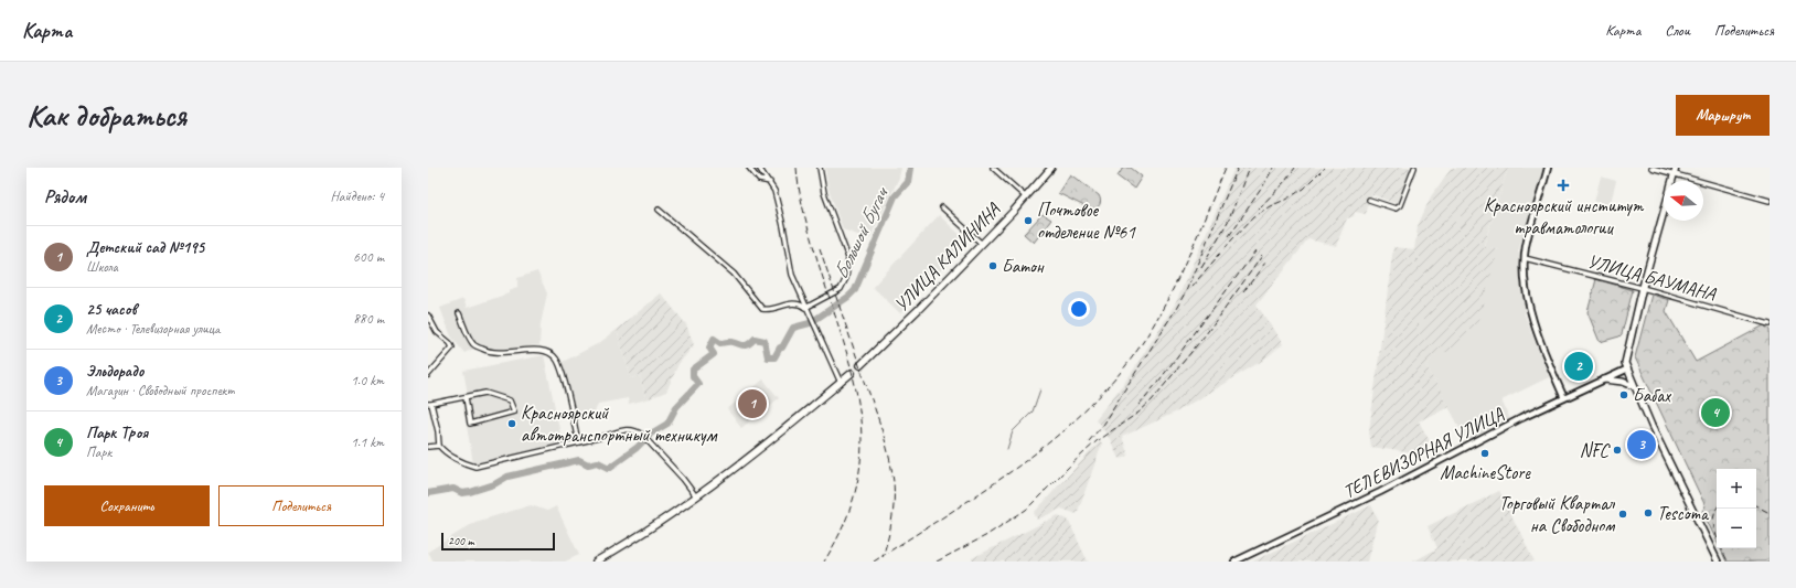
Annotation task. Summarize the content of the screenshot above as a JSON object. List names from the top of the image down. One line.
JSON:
{"streets":{"main road":["УЛИЦА КАЛИНИНА"],"street":["УЛИЦА БАУМАНА","ТЕЛЕВИЗОРНАЯ УЛИЦА"]},"water":["Большой Бугач"],"places":{"health":["Красноярский институт травматологии"],"other":["Почтовое отделение №61","Батон","Бабах","Красноярский автотранспортный техникум","NFC","MachineStore","Tescoma","Торговый Квартал на Свободном"]},"scale_bar":"200 m","north":"left","page":{"header":"Карта","nav":["Карта","Слои","Поделиться"],"buttons":["Маршрут",["Сохранить","Поделиться"]],"title":"Как добраться","heading":["Рядом","Найдено: 4"],"list":[{"mark":"1","name":"Детский сад №195","note":"Школа","value":"600 m"},{"mark":"2","name":"25 часов","note":"Место · Телевизорная улица","value":"880 m"},{"mark":"3","name":"Эльдорадо","note":"Магазин · Свободный проспект","value":"1.0 km"},{"mark":"4","name":"Парк Троя","note":"Парк","value":"1.1 km"}],"pins":["2","1","4","3"],"map_buttons":["+","−"],"scale":"200 m"}}
